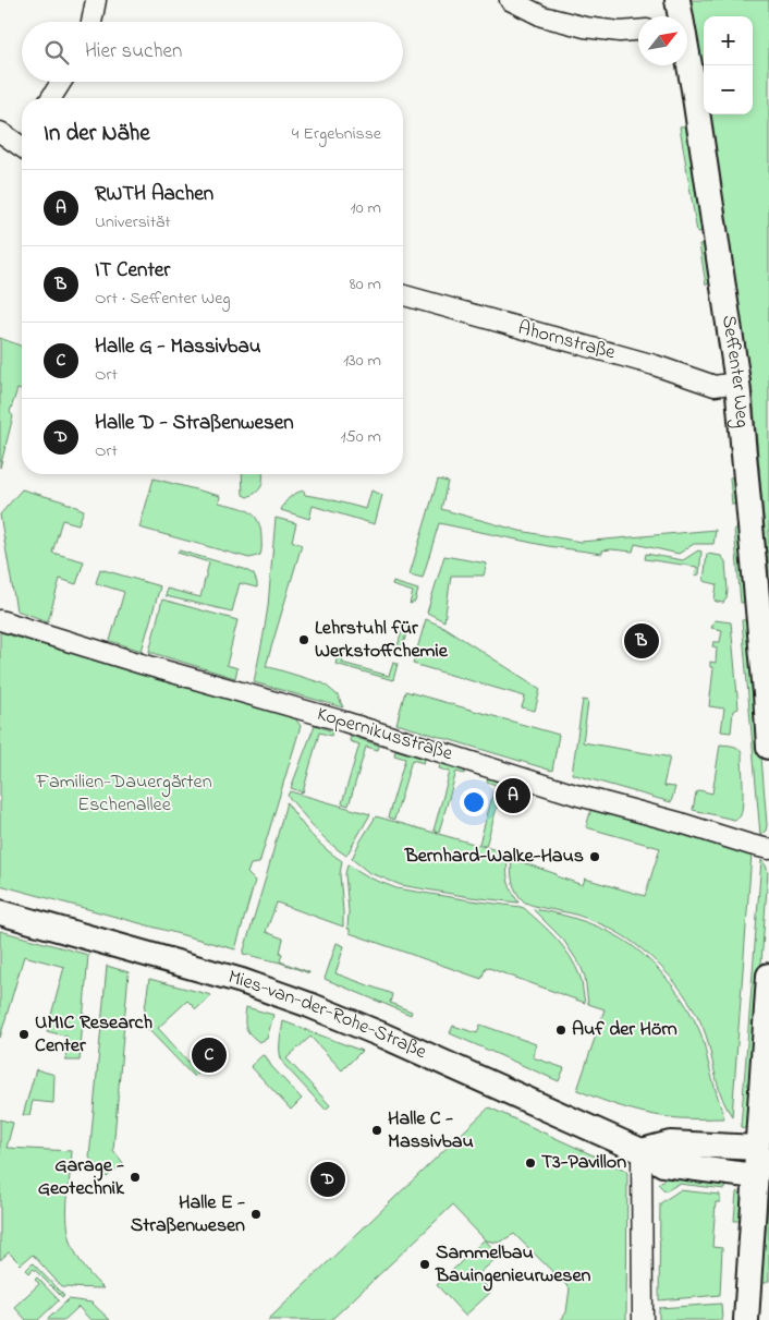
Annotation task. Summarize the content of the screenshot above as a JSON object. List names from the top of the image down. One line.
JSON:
{"streets":{"street":["Ahornstraße","Seffenter Weg","Kopernikusstraße","Mies-van-der-Rohe-Straße"]},"crossings":[["Ahornstraße","Seffenter Weg"]],"parks":["Familien-Dauergärten Eschenallee"],"places":["Lehrstuhl für Werkstoffchemie","Bernhard-Walke-Haus","Auf der Hörn","UMIC Research Center","Halle C - Massivbau","T3-Pavillon","Garage - Geotechnik","Halle E - Straßenwesen","Sammelbau Bauingenieurwesen"],"north":"top right","page":{"map_buttons":["+","−"],"search":"Hier suchen","heading":["In der Nähe","4 Ergebnisse"],"list":[{"mark":"A","name":"RWTH Aachen","note":"Universität","value":"10 m"},{"mark":"B","name":"IT Center","note":"Ort · Seffenter Weg","value":"80 m"},{"mark":"C","name":"Halle G - Massivbau","note":"Ort","value":"130 m"},{"mark":"D","name":"Halle D - Straßenwesen","note":"Ort","value":"150 m"}],"pins":["B","A","C","D"]}}
